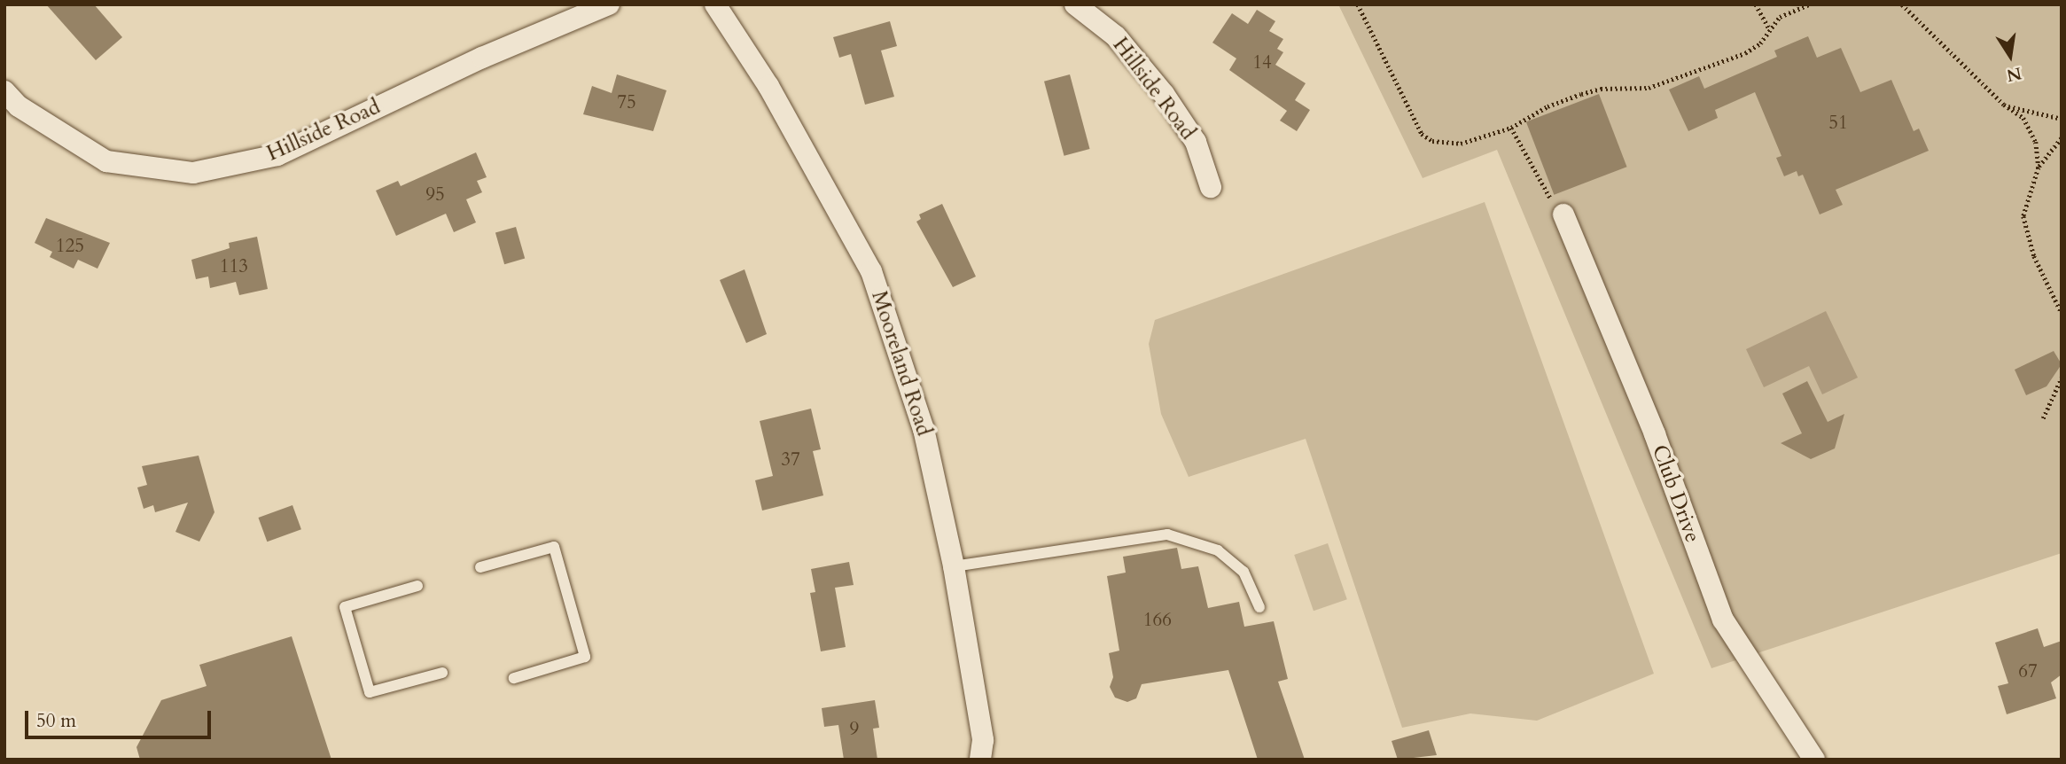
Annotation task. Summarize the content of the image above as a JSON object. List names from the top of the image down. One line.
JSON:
{"streets":{"street":["Hillside Road","Mooreland Road","Club Drive"]},"house_numbers":["14","75","51","95","125","113","37","166","67","9"],"scale_bar":"50 m","north":"bottom"}
